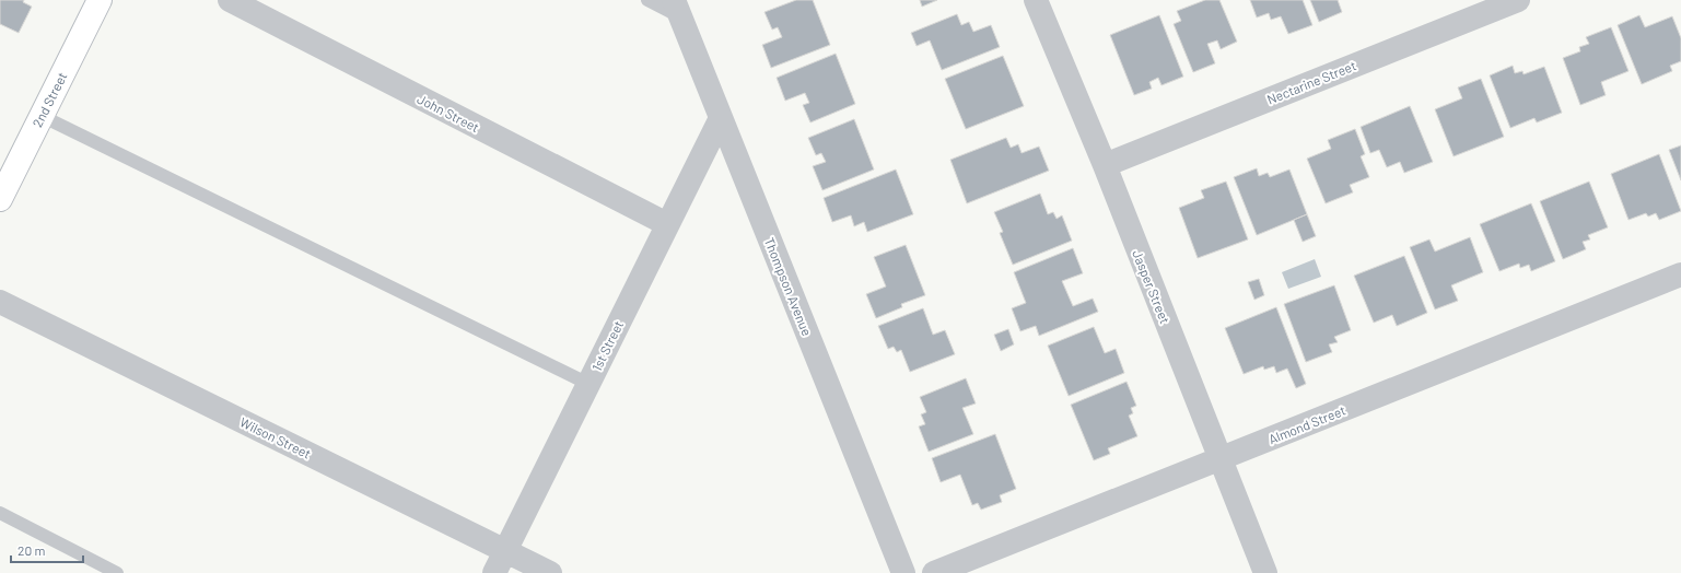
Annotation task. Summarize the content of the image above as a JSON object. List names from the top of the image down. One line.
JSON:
{"streets":{"main road":["2nd Street"],"street":["Nectarine Street","John Street","Thompson Avenue","Jasper Street","1st Street","Almond Street","Wilson Street"]},"crossings":[["Nectarine Street","Jasper Street"],["John Street","1st Street"],["Thompson Avenue","1st Street"],["Jasper Street","Almond Street"],["1st Street","Wilson Street"]],"scale_bar":"20 m"}
